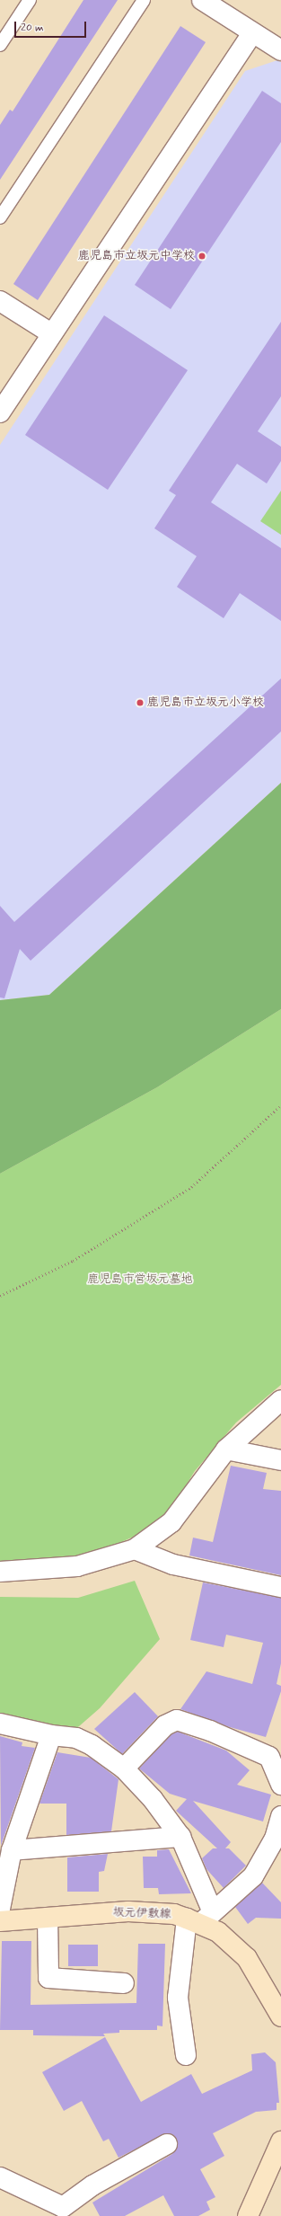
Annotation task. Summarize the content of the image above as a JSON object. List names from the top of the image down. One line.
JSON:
{"streets":{"main road":["坂元伊敷線"]},"parks":["鹿児島市営坂元墓地"],"places":["鹿児島市立坂元中学校","鹿児島市立坂元小学校"],"scale_bar":"20 m"}
